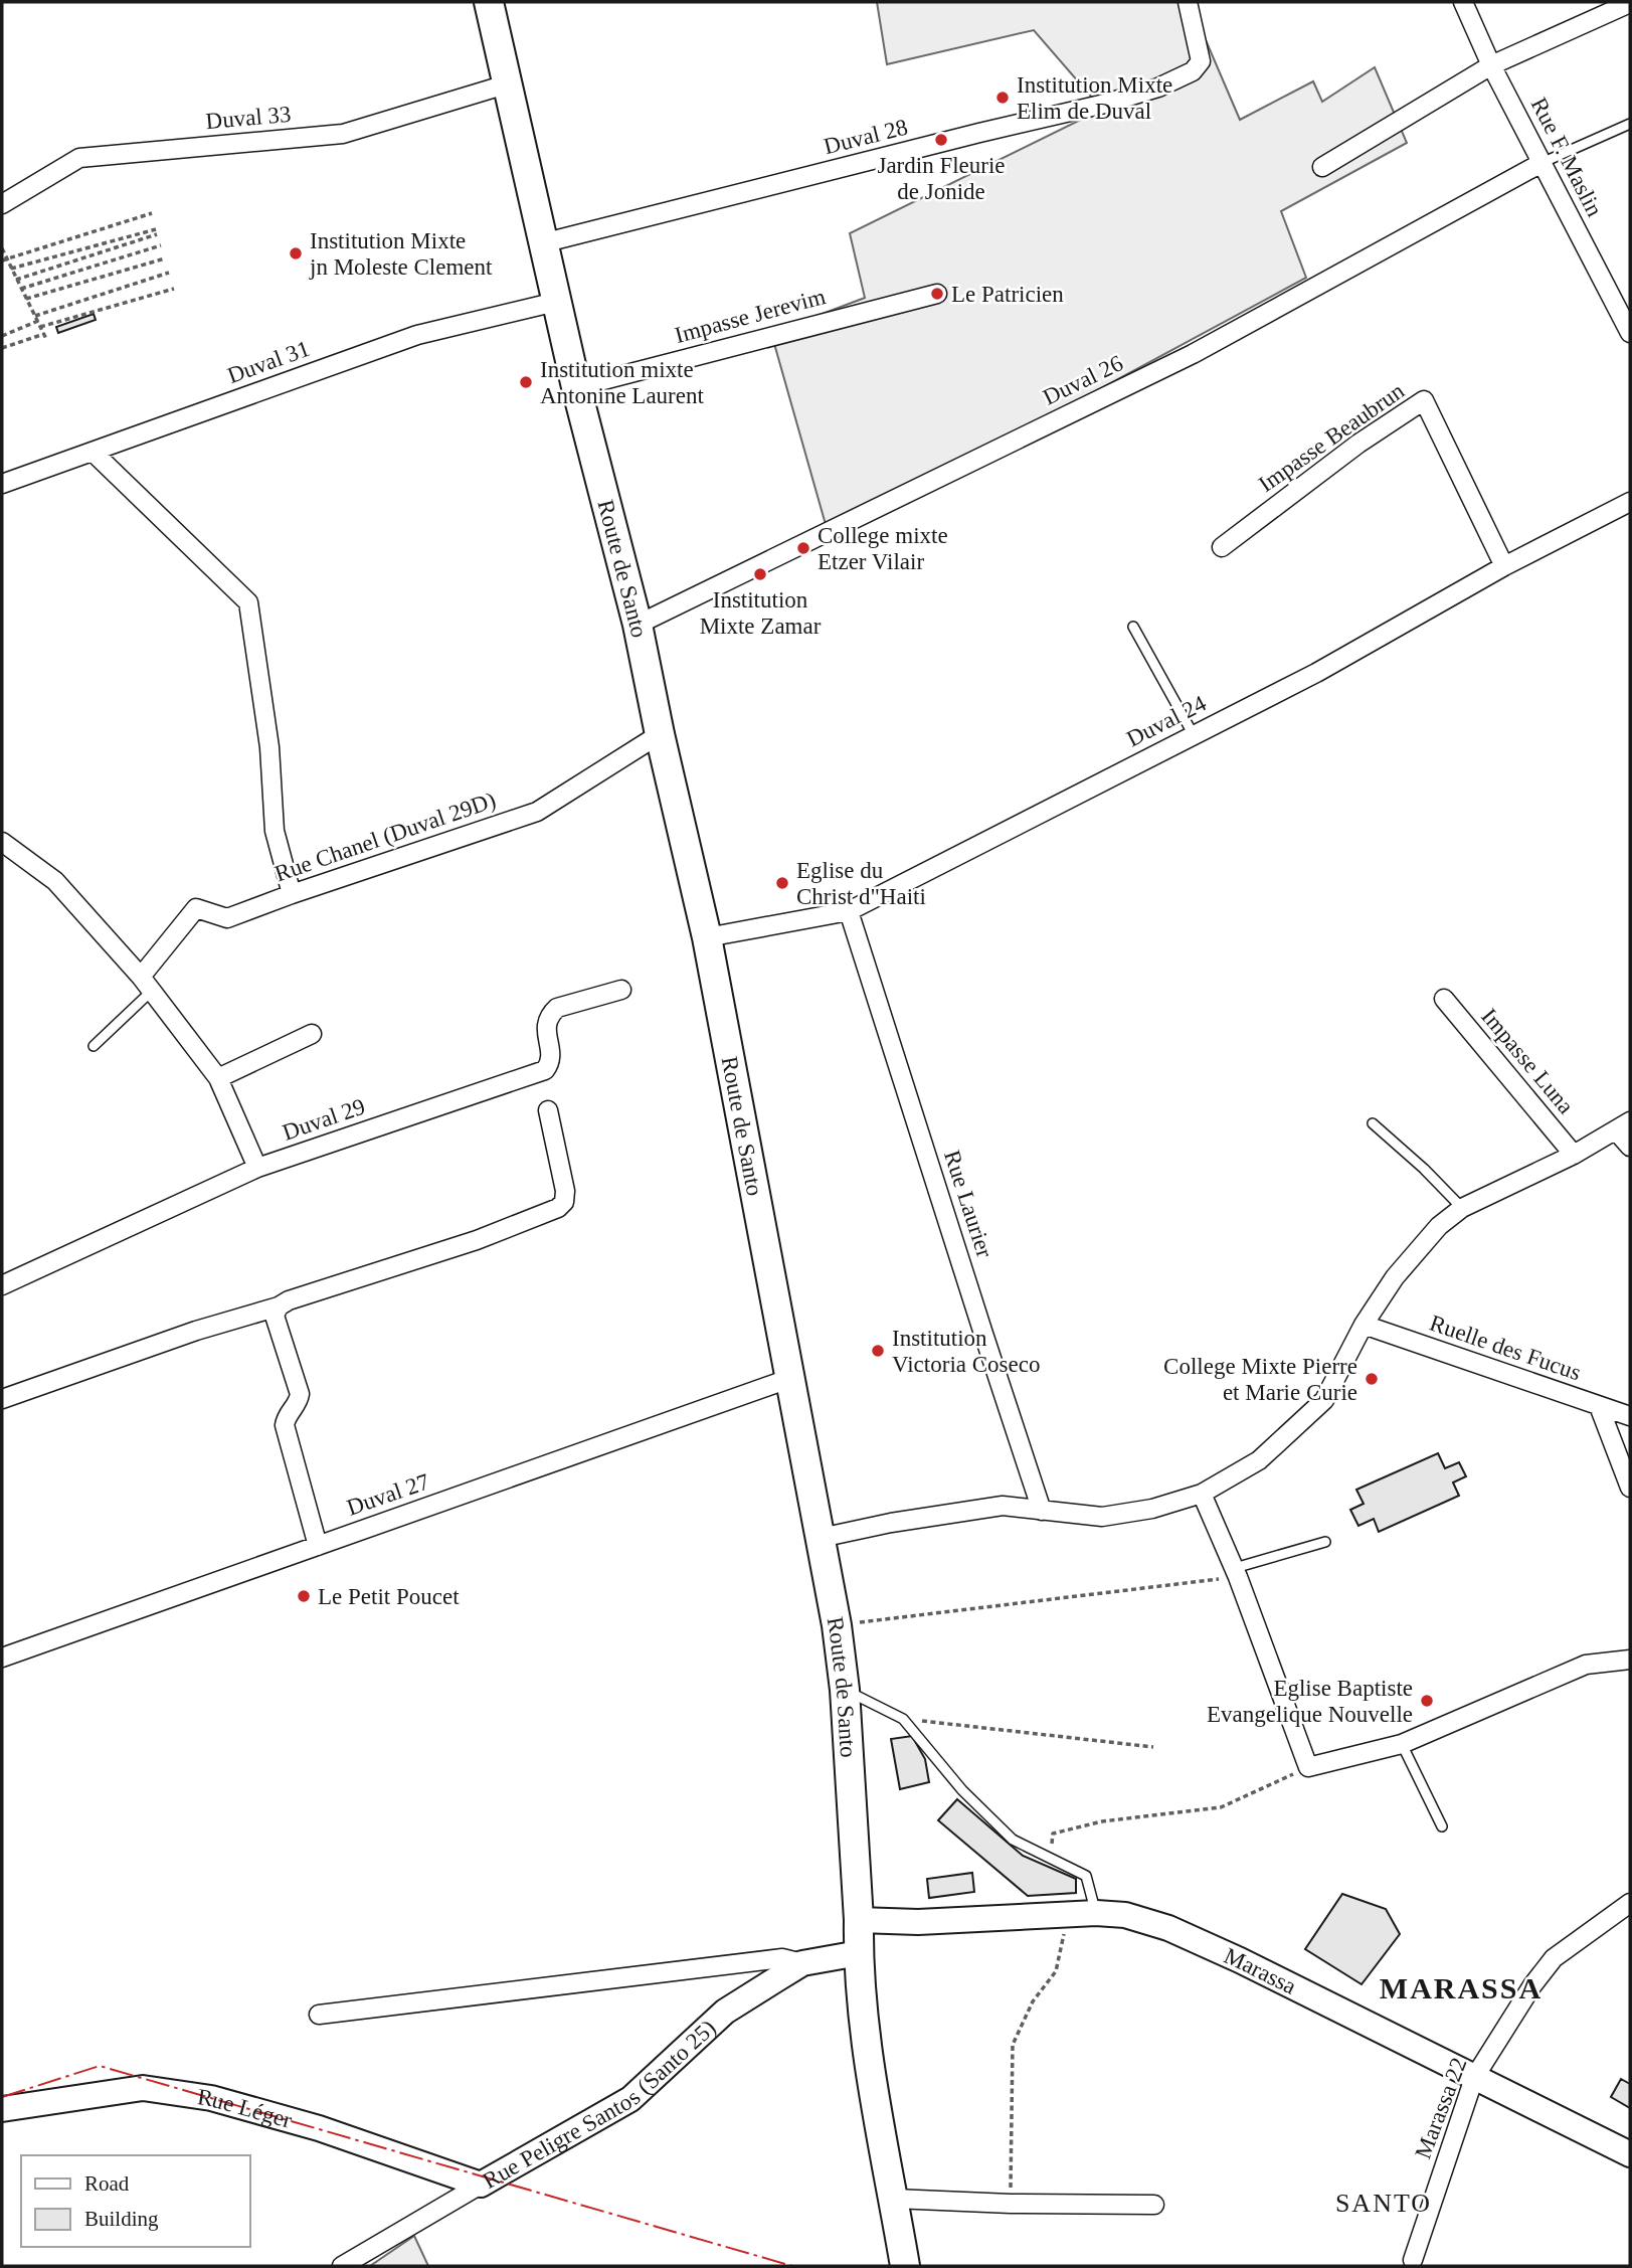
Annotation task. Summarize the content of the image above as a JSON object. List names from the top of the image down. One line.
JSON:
{"streets":{"main road":["Route de Santo"],"street":["Duval 33","Duval 28","Rue F. Maslin","Impasse Jerevim","Duval 31","Duval 26","Impasse Beaubrun","Duval 24","Rue Chanel (Duval 29D)","Impasse Luna","Duval 29","Rue Laurier","Ruelle des Fucus","Duval 27","Marassa","Rue Peligre Santos (Santo 25)","Marassa 22","Rue Léger"]},"crossings":[["Duval 33","Route de Santo"],["Duval 28","Route de Santo"],["Rue F. Maslin","Duval 26"],["Impasse Jerevim","Route de Santo"],["Duval 31","Route de Santo"],["Duval 26","Route de Santo"],["Impasse Beaubrun","Duval 24"],["Route de Santo","Duval 24"],["Route de Santo","Rue Chanel (Duval 29D)"],["Route de Santo","Duval 27"],["Route de Santo","Marassa"],["Route de Santo","Rue Peligre Santos (Santo 25)"],["Duval 24","Rue Laurier"],["Marassa","Marassa 22"],["Rue Peligre Santos (Santo 25)","Rue Léger"]],"districts":["MARASSA","SANTO"],"places":["Institution Mixte Elim de Duval","Jardin Fleurie de Jonide","Institution Mixte jn Moleste Clement","Le Patricien","Institution mixte Antonine Laurent","College mixte Etzer Vilair","Institution Mixte Zamar","Eglise du Christ d\"Haiti","Institution Victoria Coseco","College Mixte Pierre et Marie Curie","Le Petit Poucet","Eglise Baptiste Evangelique Nouvelle"],"legend":["Road","Building"]}
